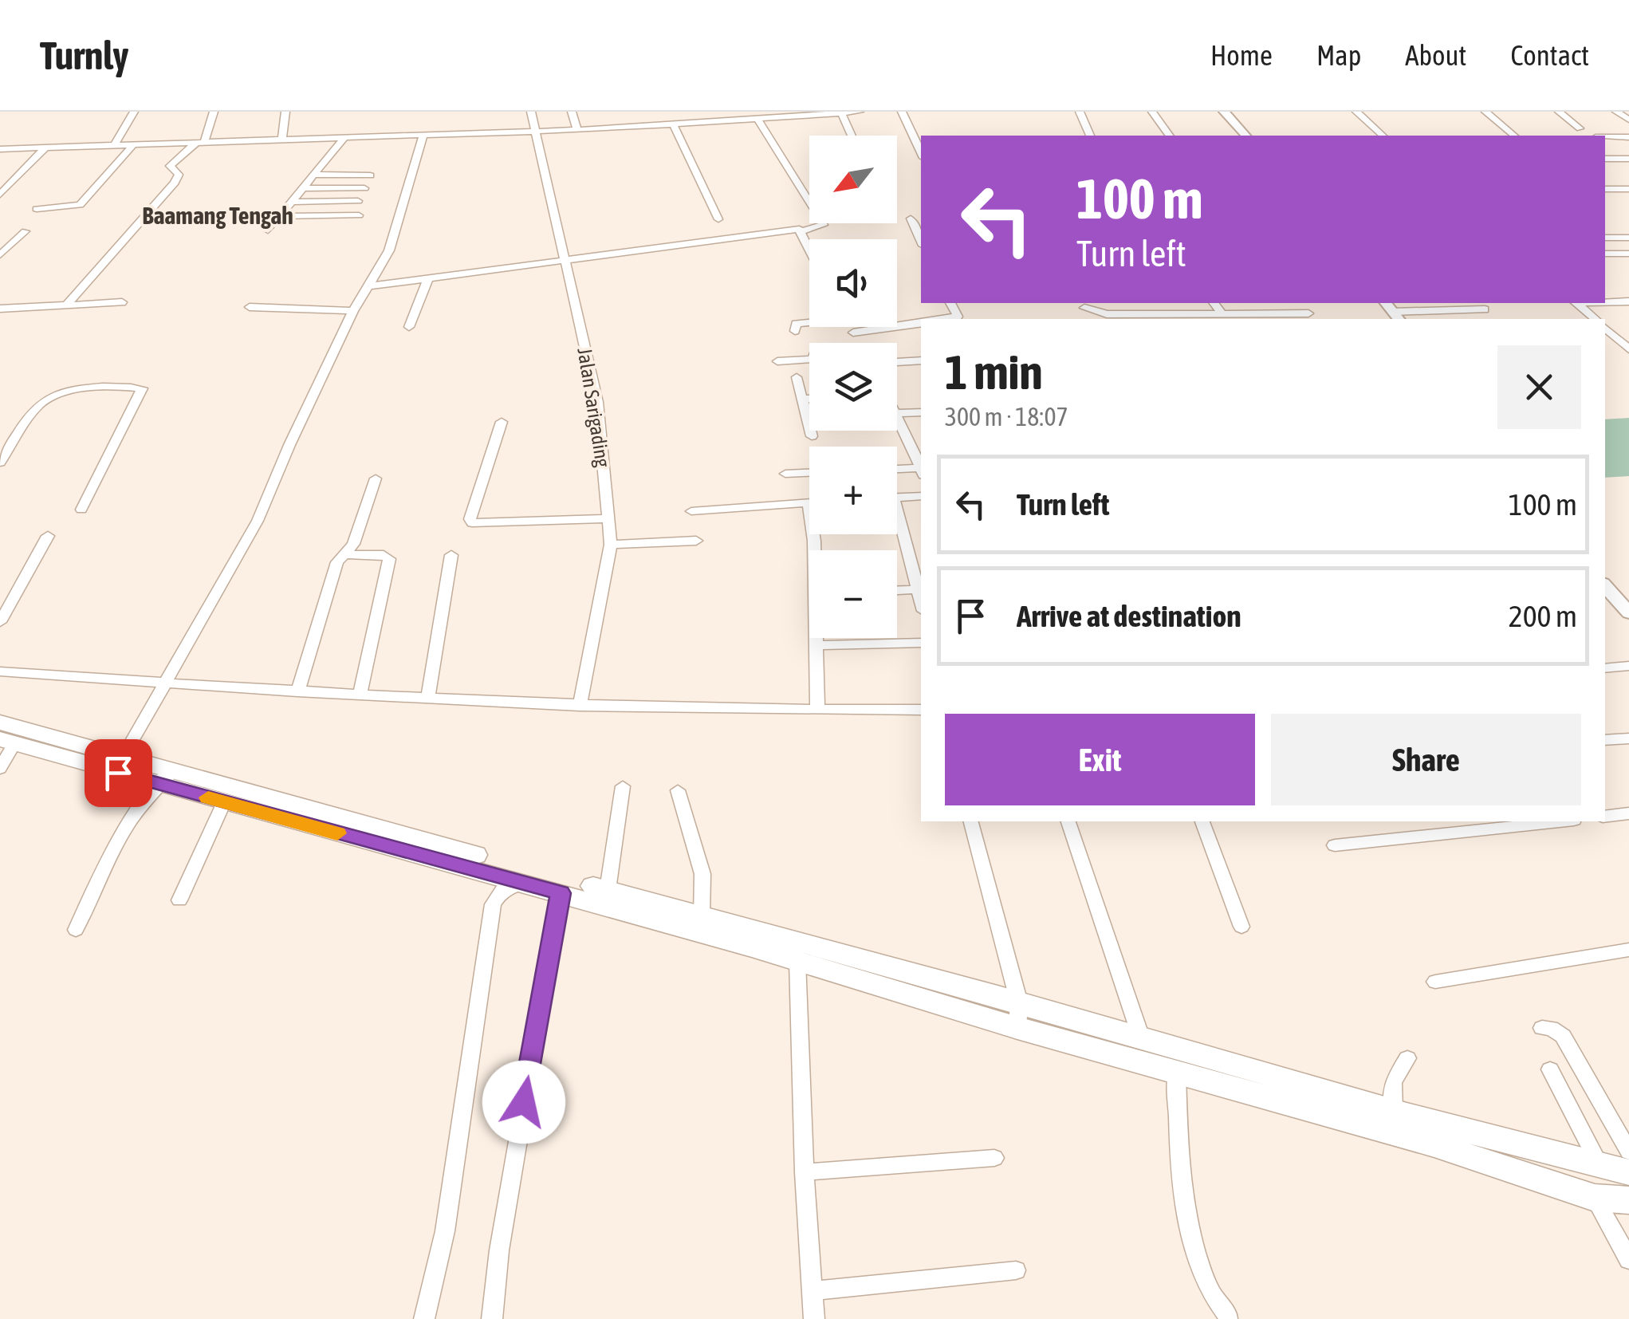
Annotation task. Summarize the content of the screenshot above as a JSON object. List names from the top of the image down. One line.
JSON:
{"streets":{"street":["Jalan Sarigading"]},"districts":["Baamang Tengah"],"north":"bottom left","page":{"header":"Turnly","nav":["Home","Map","About","Contact"],"map_buttons":["+","−"],"turn":["100 m","Turn left"],"heading":["1 min","300 m · 18:07"],"list":[{"name":"Turn left","value":"100 m"},{"name":"Arrive at destination","value":"200 m"}],"buttons":["Exit","Share"]}}
